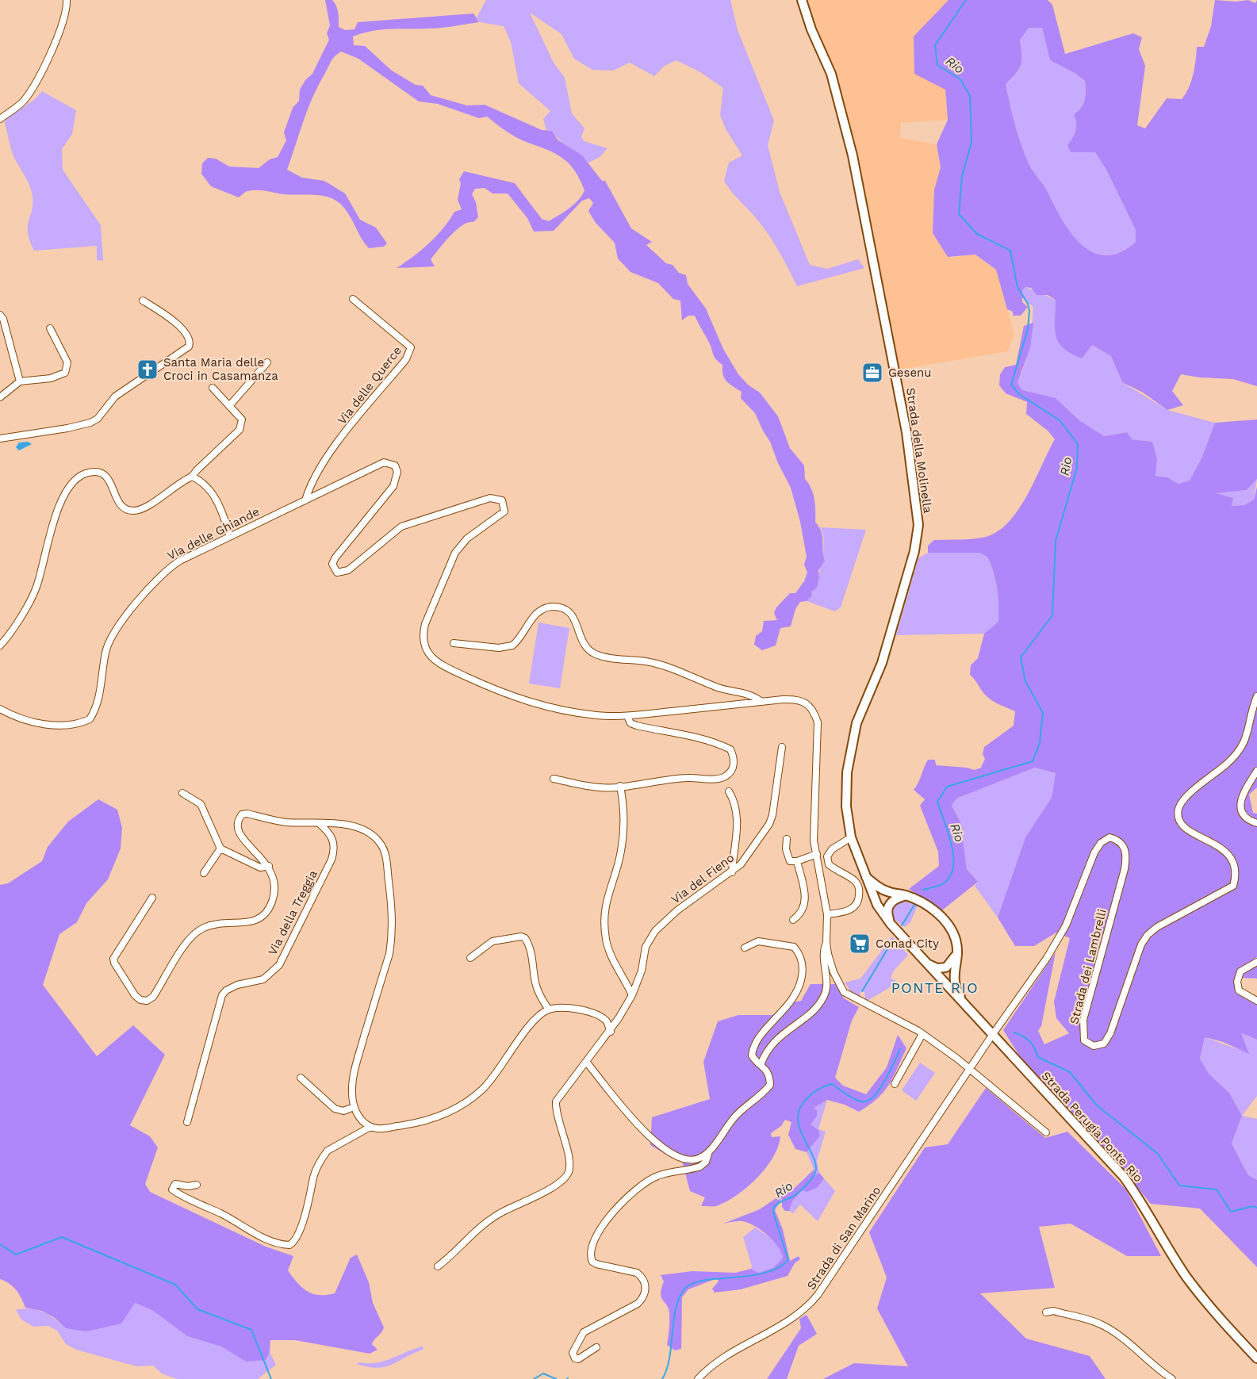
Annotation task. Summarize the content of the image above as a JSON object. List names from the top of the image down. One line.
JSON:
{"streets":{"main road":["Strada della Molinella","Strada Perugia Ponte Rio"],"street":["Via delle Querce","Via delle Ghiande","Via del Fieno","Via della Treggia","Strada dei Lambrelli","Strada di San Marino"]},"crossings":[["Via delle Querce","Via delle Ghiande"],["Strada della Molinella","Strada Perugia Ponte Rio"],["Strada dei Lambrelli","Strada Perugia Ponte Rio"],["Strada dei Lambrelli","Strada di San Marino"]],"districts":["PONTE RIO"],"water":["Rio"],"places":{"church":["Santa Maria delle Croci in Casamanza"],"office":["Gesenu"],"supermarket":["Conad City"]}}
